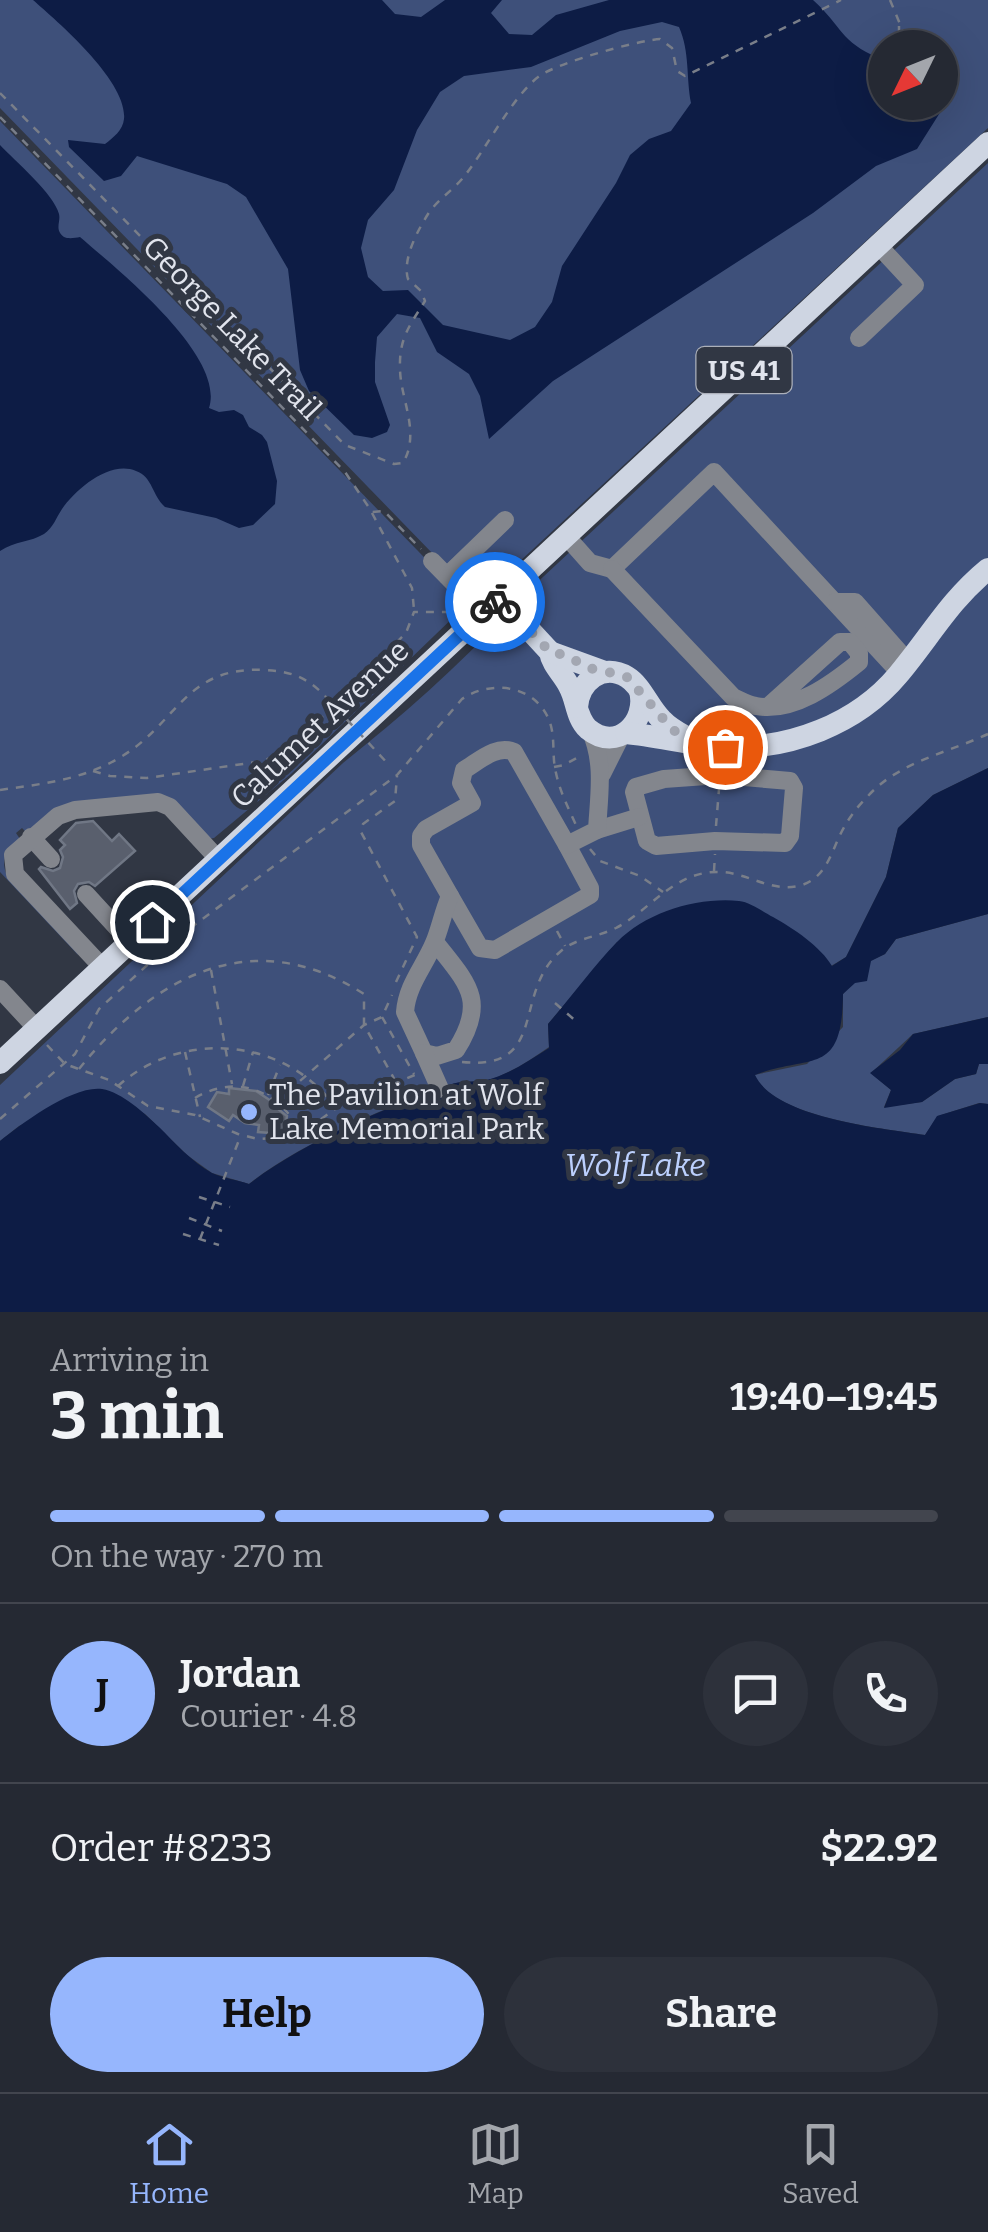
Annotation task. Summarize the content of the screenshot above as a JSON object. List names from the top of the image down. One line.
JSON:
{"streets":{"main road":["US 41","Calumet Avenue"],"path":["George Lake Trail"]},"water":["Wolf Lake"],"places":["The Pavilion at Wolf Lake Memorial Park"],"north":"bottom left","page":{"heading":["3 min","Arriving in","19:40–19:45"],"panel":["Jordan","Courier · 4.8","Order #8233","$22.92"],"bar":"On the way · 270 m","round":"J","buttons":["Help","Share"],"tabs":["Home","Map","Saved"]}}
